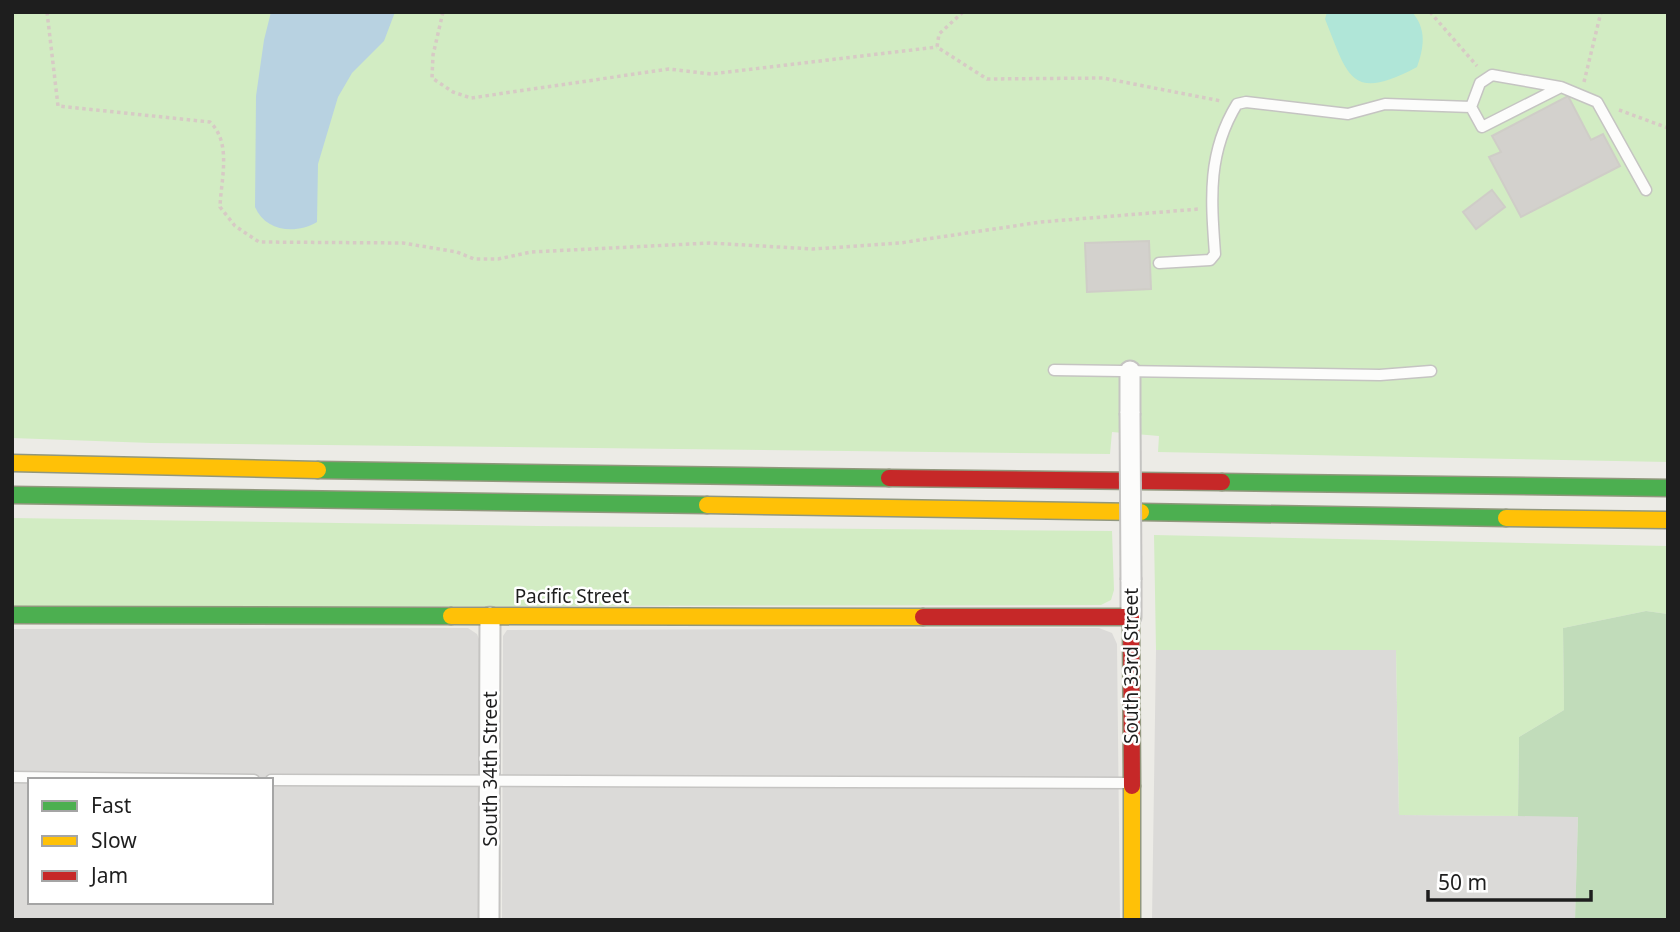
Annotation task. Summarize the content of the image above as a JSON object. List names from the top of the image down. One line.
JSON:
{"streets":{"main road":["Pacific Street","South 33rd Street"],"street":["South 34th Street"]},"crossings":[["Pacific Street","South 33rd Street"],["Pacific Street","South 34th Street"]],"legend":["Fast","Slow","Jam"],"scale_bar":"50 m"}
